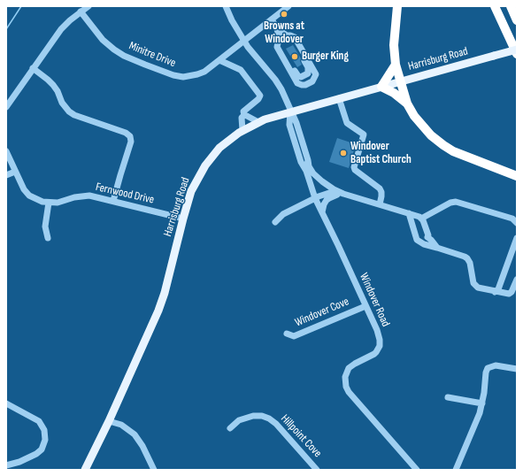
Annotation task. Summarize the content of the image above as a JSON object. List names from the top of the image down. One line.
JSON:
{"streets":{"main road":["Harrisburg Road"],"street":["Minitre Drive","Fernwood Drive","Windover Road","Windover Cove","Hillpoint Cove"]},"crossings":[["Minitre Drive","Windover Road"],["Harrisburg Road","Fernwood Drive"],["Harrisburg Road","Windover Road"],["Windover Road","Windover Cove"]],"places":["Browns at Windover","Burger King","Windover Baptist Church"]}
